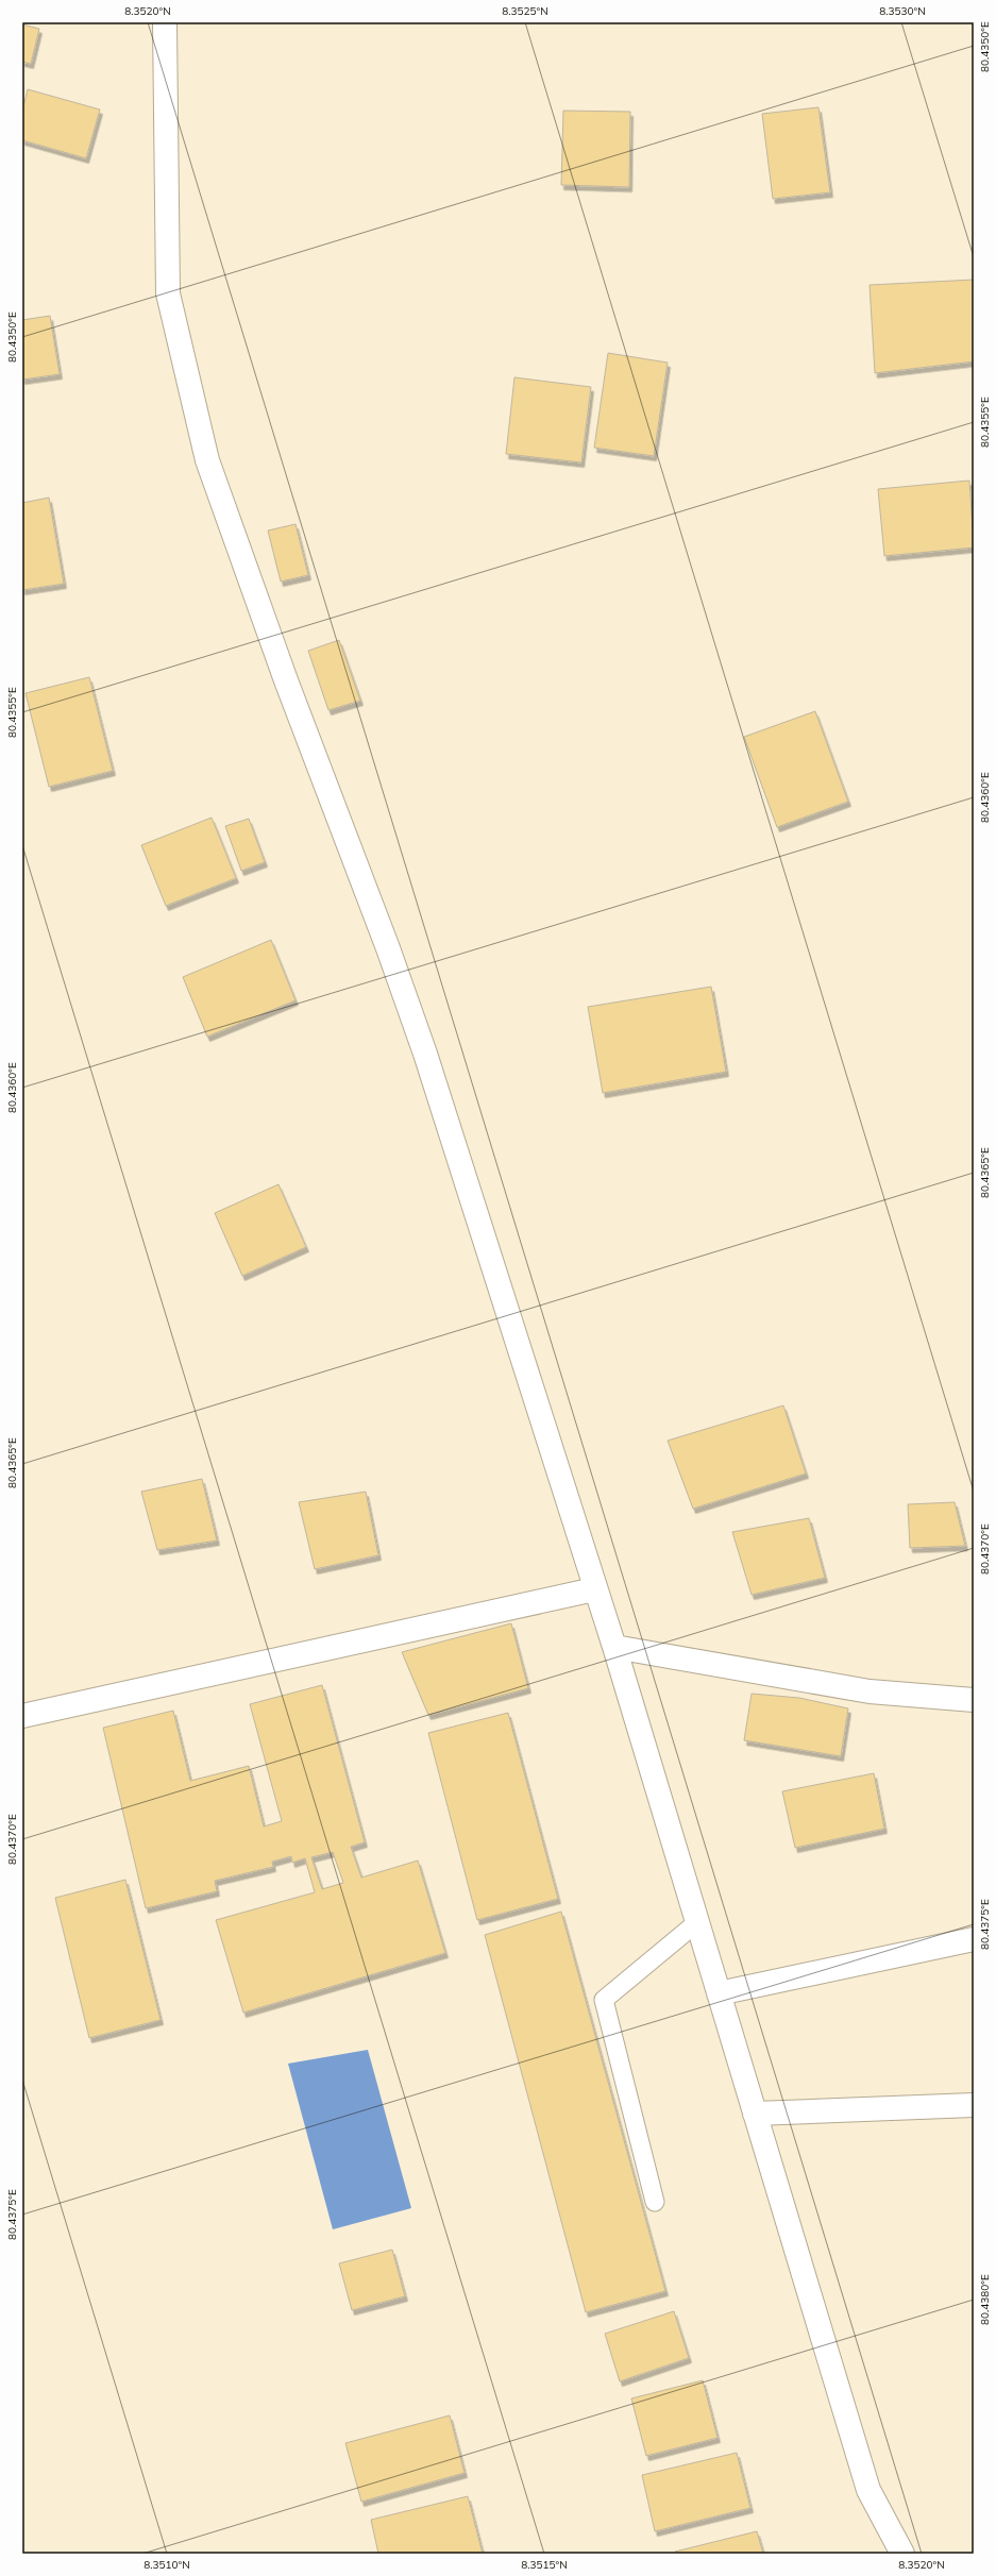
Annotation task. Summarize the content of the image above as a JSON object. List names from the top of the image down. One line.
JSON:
{"coordinates":["8.3520°N","8.3525°N","8.3530°N","80.4350°E","80.4355°E","80.4360°E","80.4365°E","80.4370°E","80.4375°E","80.4380°E","8.3510°N","8.3515°N"]}
